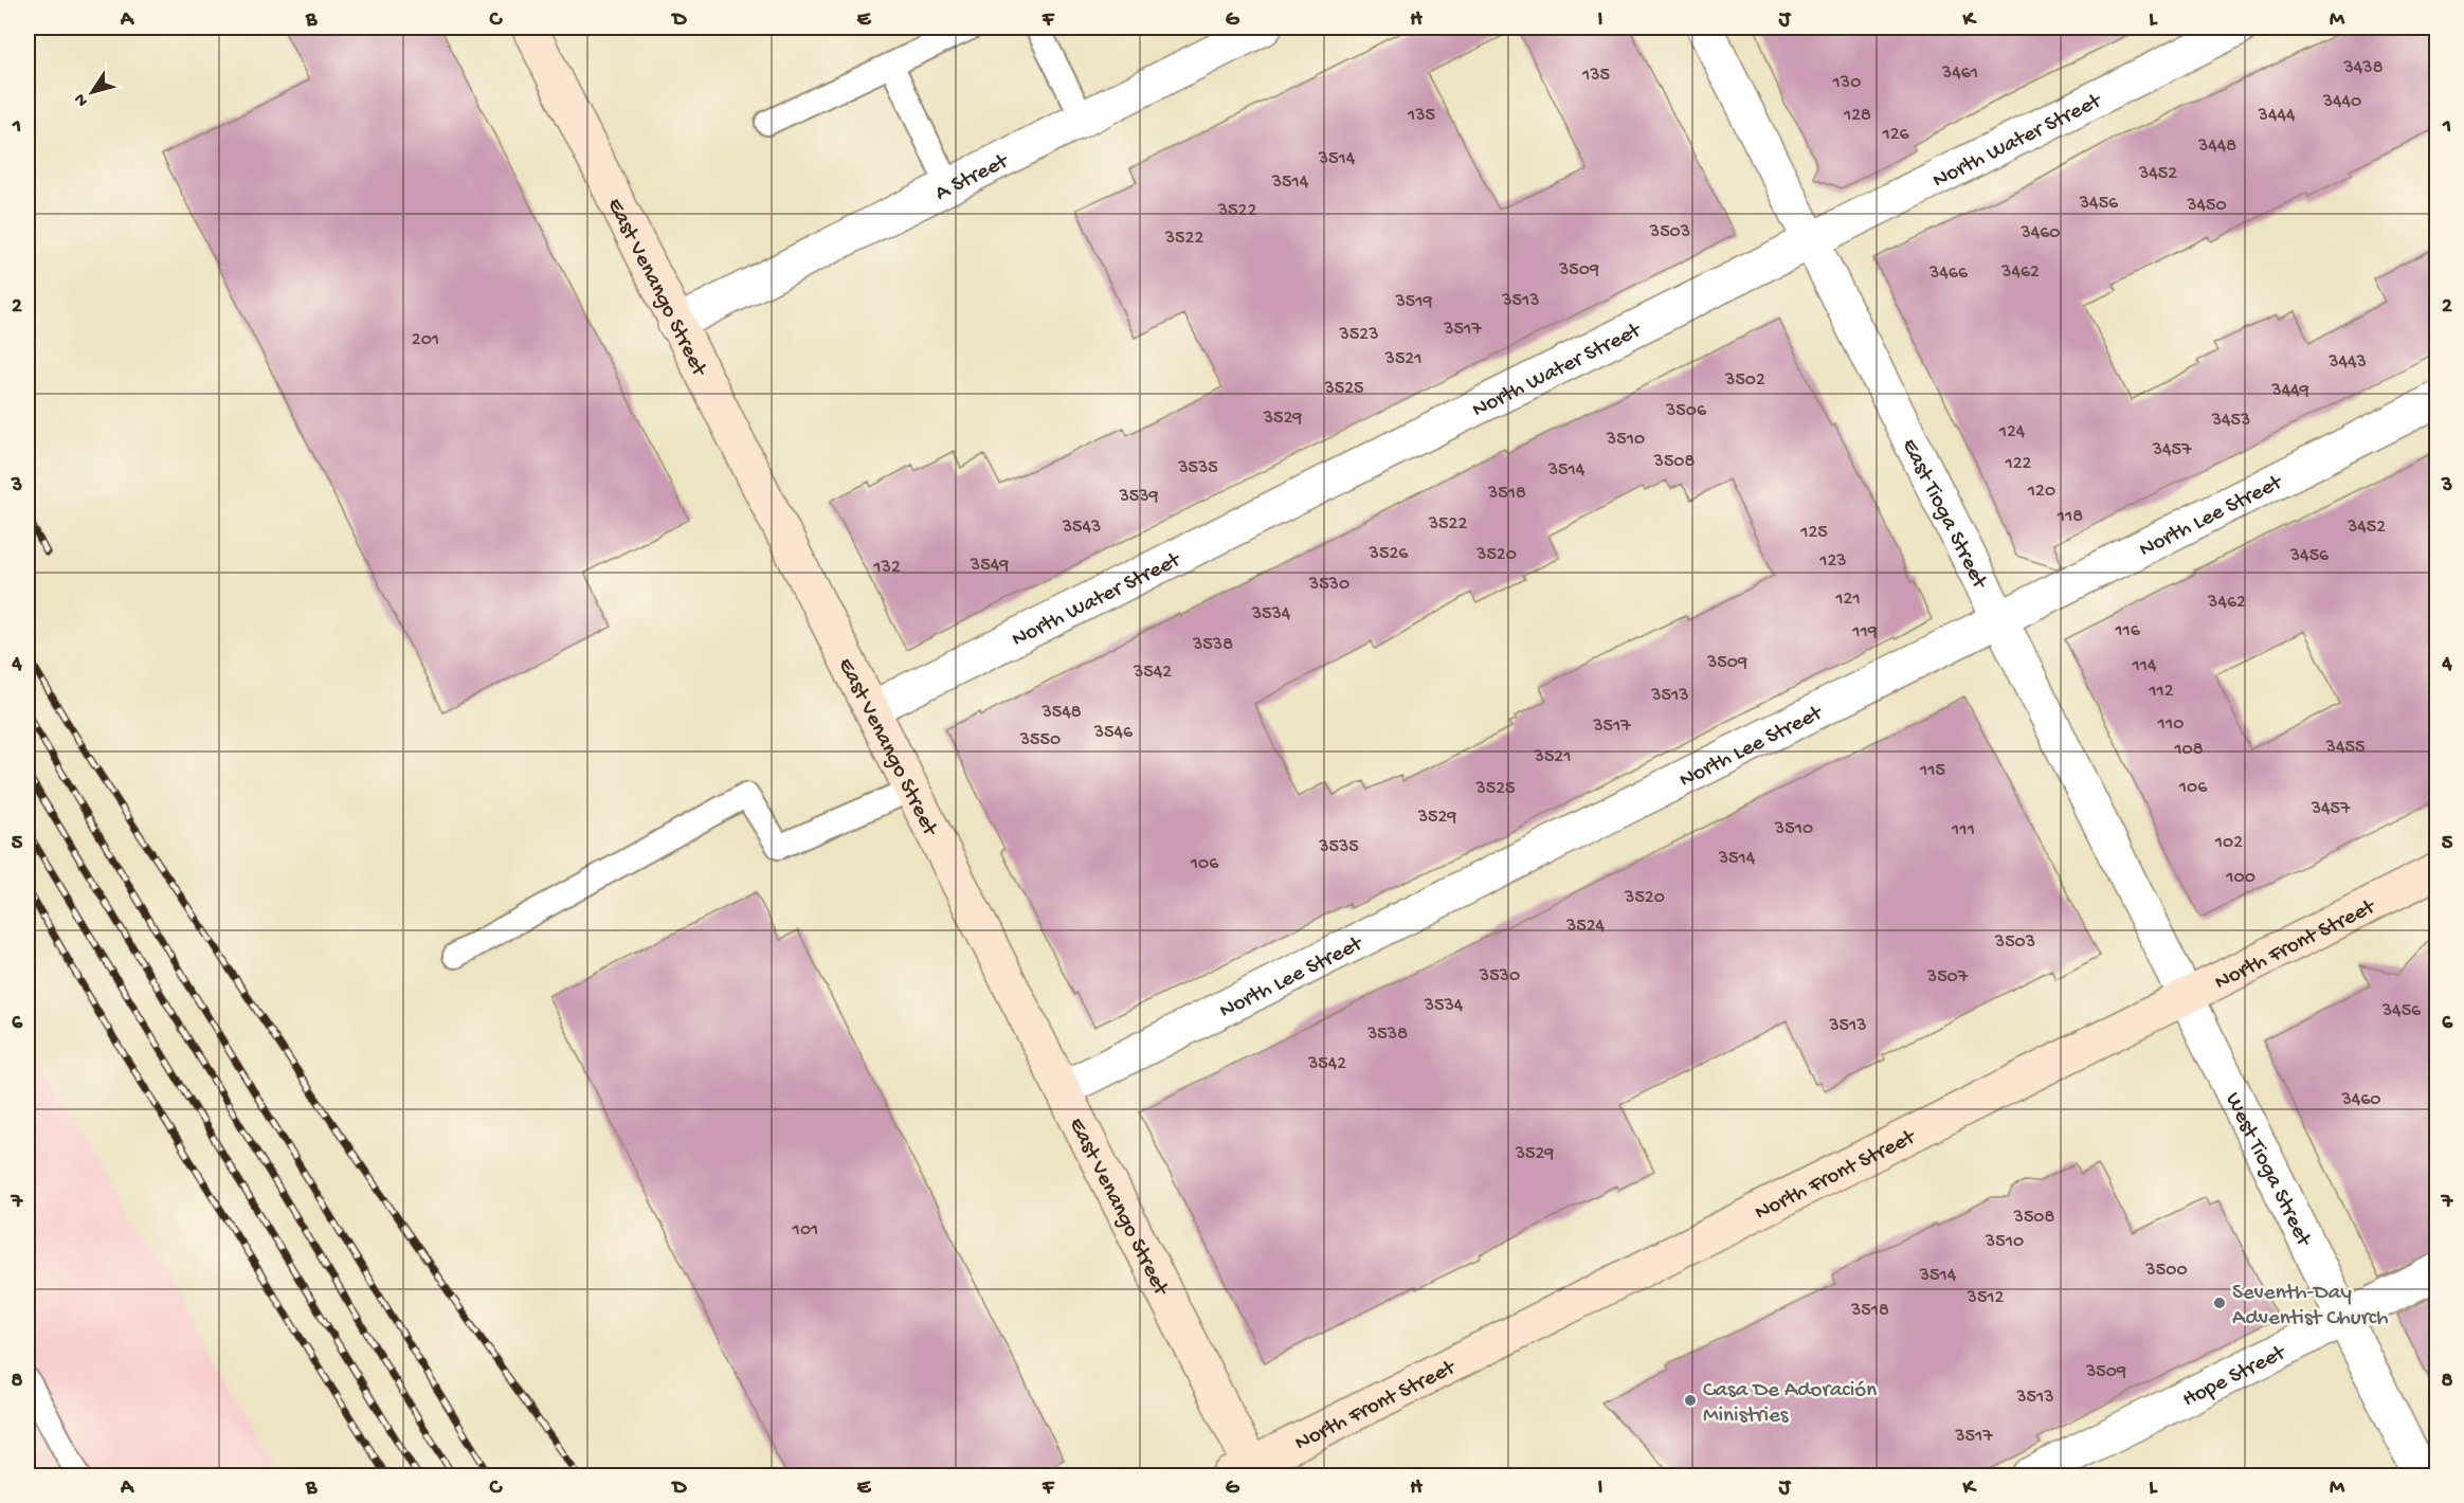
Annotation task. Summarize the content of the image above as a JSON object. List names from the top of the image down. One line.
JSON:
{"streets":{"main road":["East Venango Street","North Front Street"],"street":["North Water Street","A Street","East Tioga Street","North Lee Street","West Tioga Street","Hope Street"]},"crossings":[["North Water Street","East Venango Street"],["North Water Street","East Tioga Street"],["A Street","East Venango Street"],["East Venango Street","North Lee Street"],["East Venango Street","North Front Street"],["East Tioga Street","North Lee Street"],["East Tioga Street","North Front Street"],["East Tioga Street","West Tioga Street"],["North Front Street","West Tioga Street"],["West Tioga Street","Hope Street"]],"places":["Seventh-Day Adventist Church","Casa De Adoración Ministries"],"house_numbers":["3438","3461","135","130","3440","135","128","3444","126","3448","3514","3452","3514","3456","3450","3522","3503","3460","3522","3509","3462","3466","3513","3519","3517","3523","201","3521","3443","3502","3525","3449","3506","3529","3453","124","3510","3457","3508","122","3535","3514","120","3518","3539","118","3522","3543","3452","125","3526","3520","3456","123","3549","132","3530","121","3462","3534","116","119","3538","3509","114","3542","112","3513","3548","110","3517","3546","3550","3455","108","3521","115","106","3525","3457","3529","3510","111","102","3535","3514","106","100","3520","3524","3503","3530","3507","3534","3456","3513","3538","3542","3460","3529","3508","101","3510","3500","3514","3512","3518","3509","3513","3517"],"north":"bottom left","grid":{"columns":["A","B","C","D","E","F","G","H","I","J","K","L","M"],"rows":["1","2","3","4","5","6","7","8"]}}
